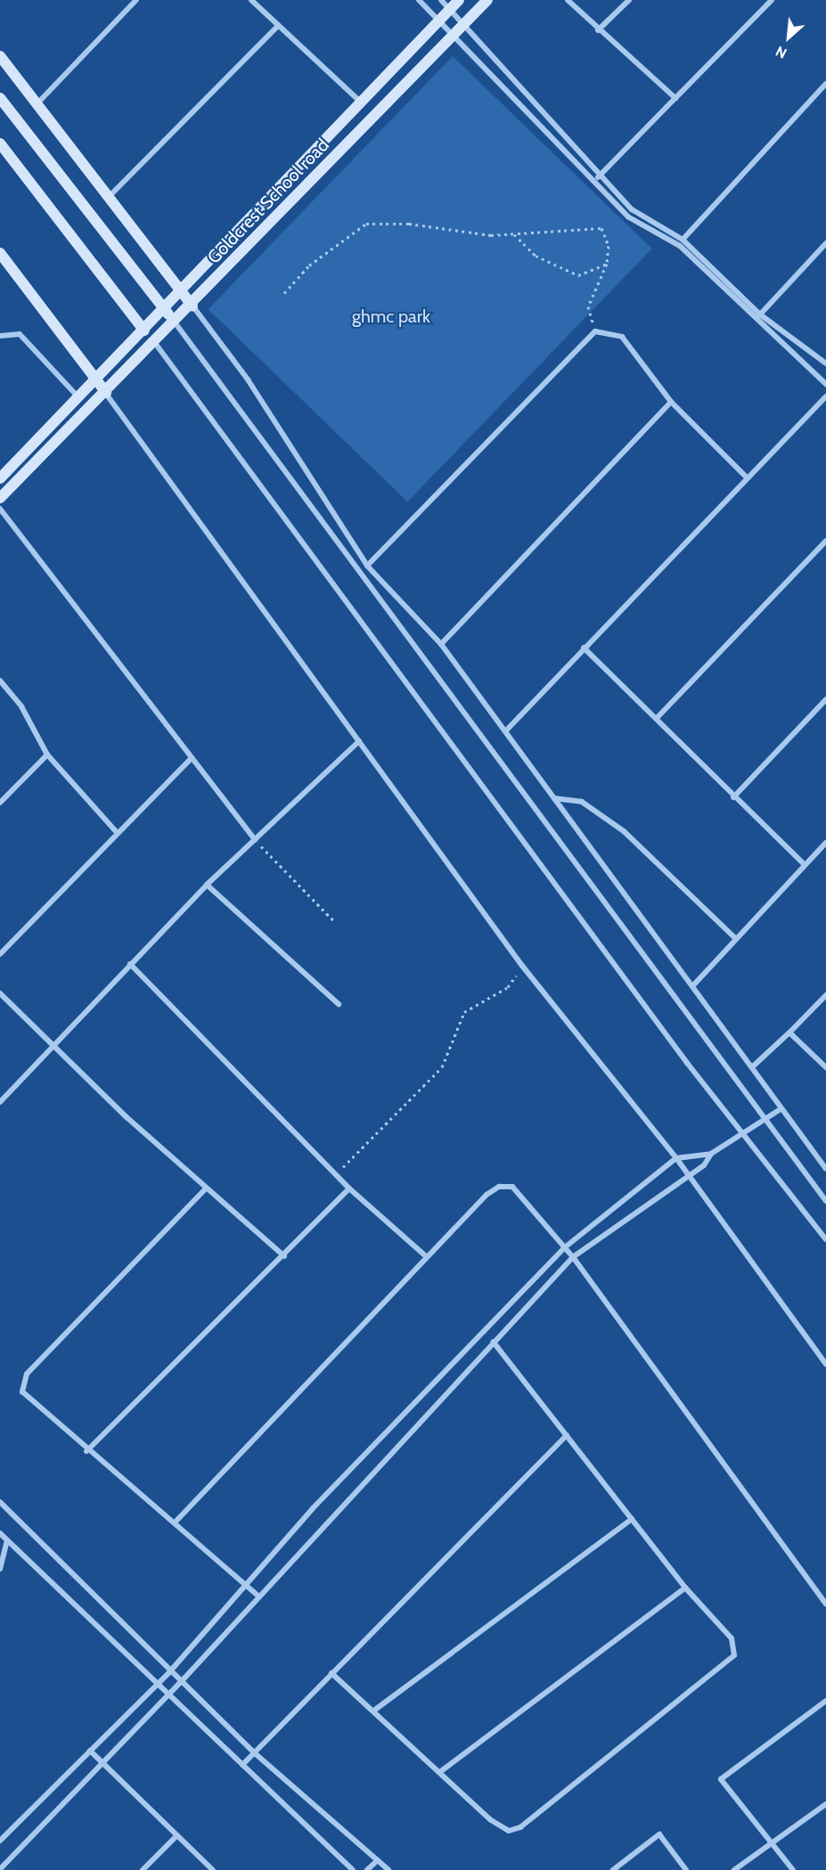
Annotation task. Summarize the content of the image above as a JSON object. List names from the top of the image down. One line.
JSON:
{"streets":{"street":["Goldcrest School road"]},"parks":["ghmc park"],"north":"bottom left"}
